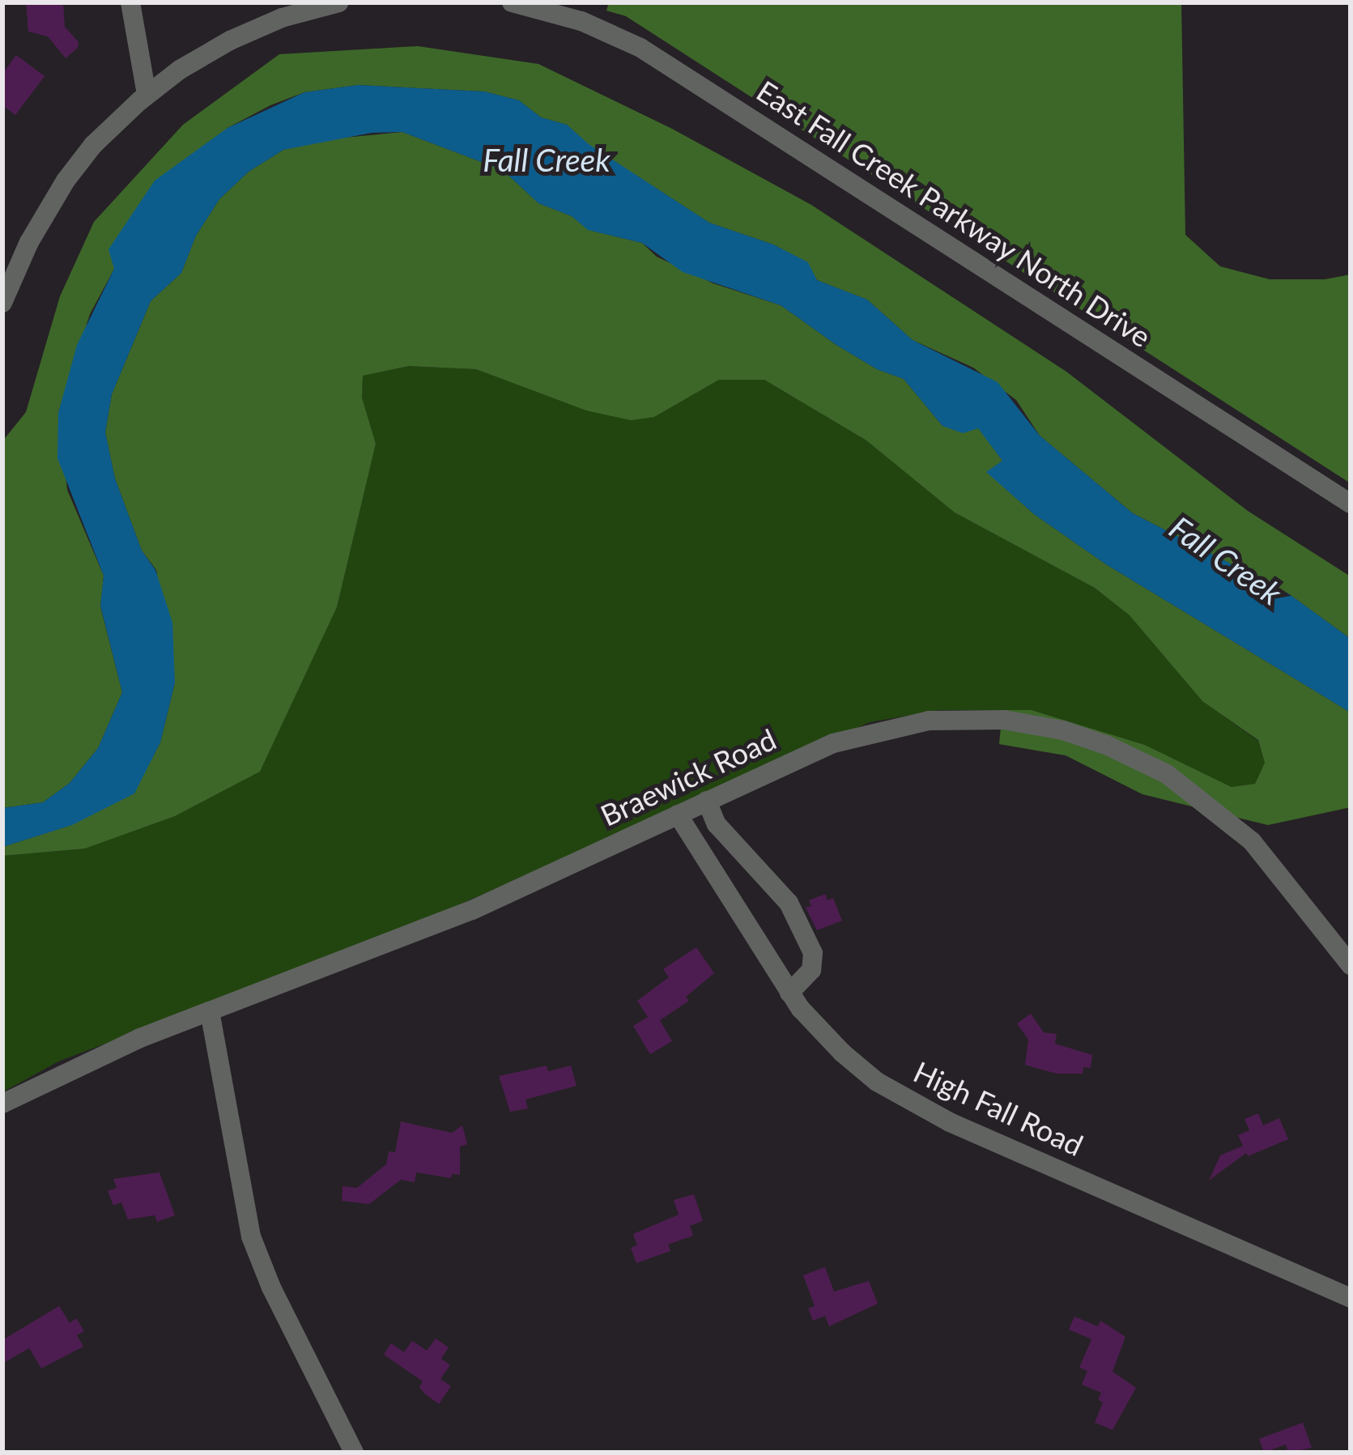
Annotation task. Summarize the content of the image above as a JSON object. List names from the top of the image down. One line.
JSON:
{"streets":{"street":["East Fall Creek Parkway North Drive","Braewick Road","High Fall Road"]},"crossings":[["Braewick Road","High Fall Road"]],"water":["Fall Creek"]}
